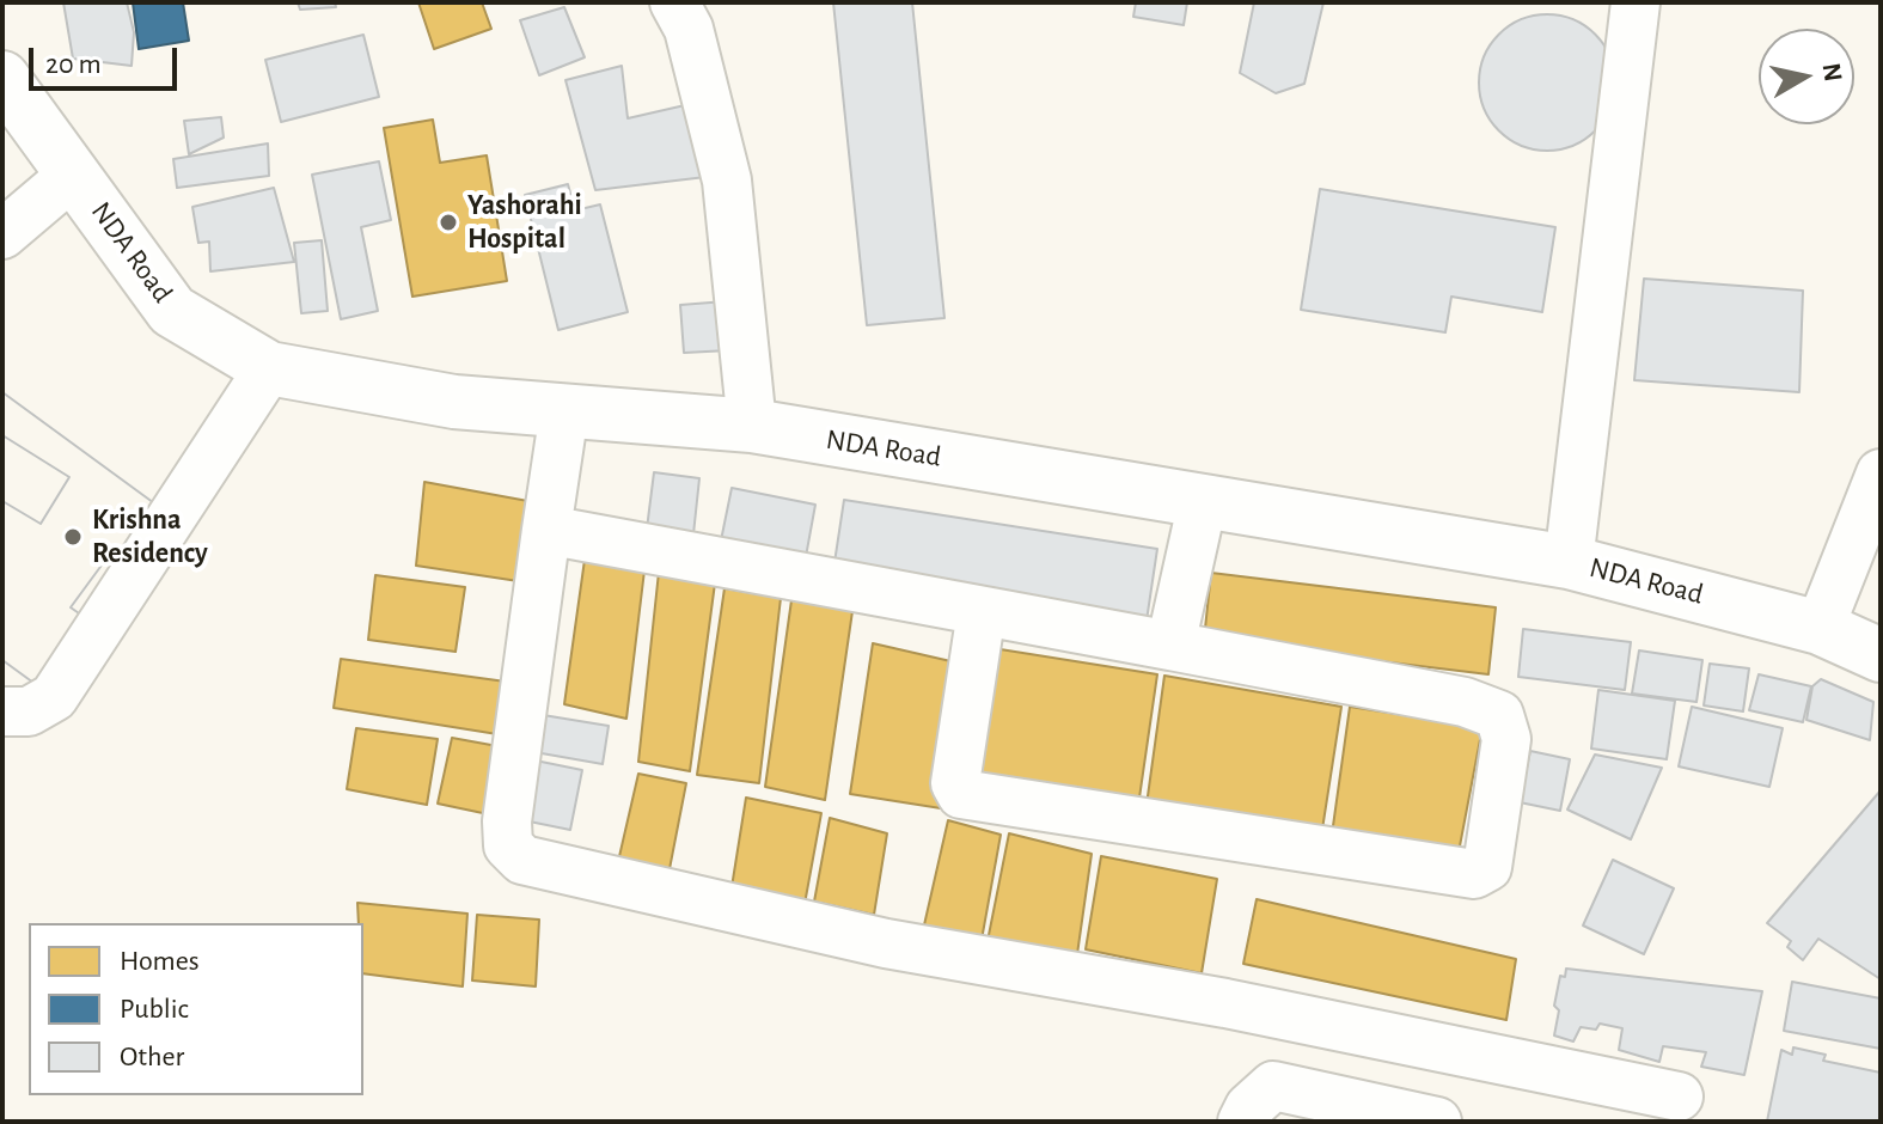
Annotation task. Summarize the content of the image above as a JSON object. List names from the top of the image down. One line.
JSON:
{"streets":{"main road":["NDA Road"]},"places":["Yashorahi Hospital","Krishna Residency"],"legend":["Homes","Public","Other"],"scale_bar":"20 m","north":"right"}
